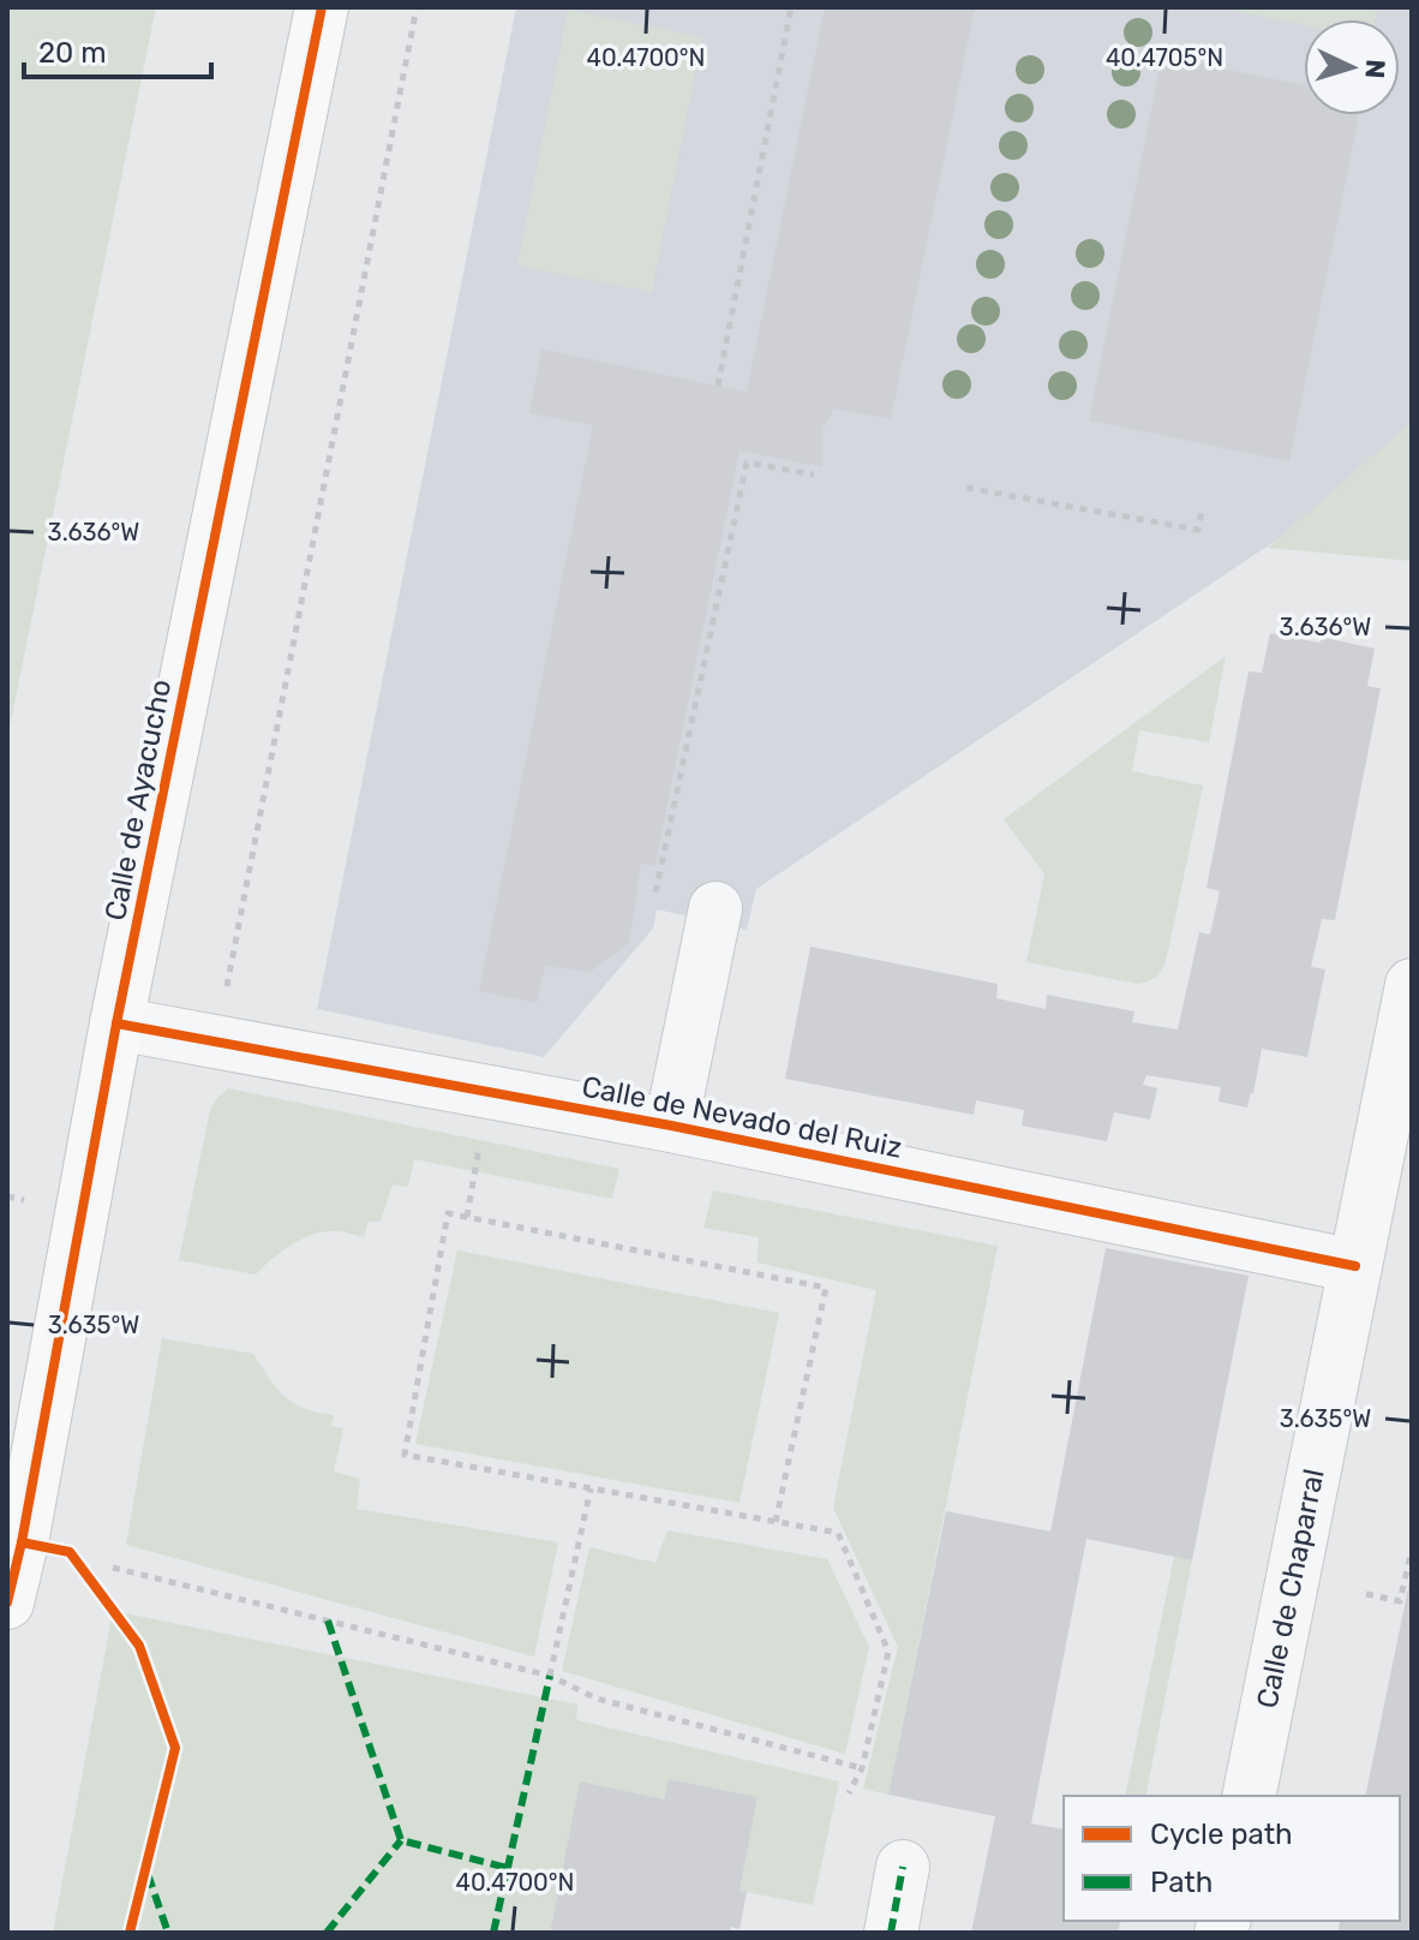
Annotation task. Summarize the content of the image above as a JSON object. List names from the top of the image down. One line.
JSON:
{"streets":{"main road":["Calle de Ayacucho"],"street":["Calle de Nevado del Ruiz","Calle de Chaparral"]},"crossings":[["Calle de Ayacucho","Calle de Nevado del Ruiz"],["Calle de Nevado del Ruiz","Calle de Chaparral"]],"legend":["Cycle path","Path"],"scale_bar":"20 m","north":"right","coordinates":["40.4700°N","40.4705°N","3.636°W","3.635°W"]}
